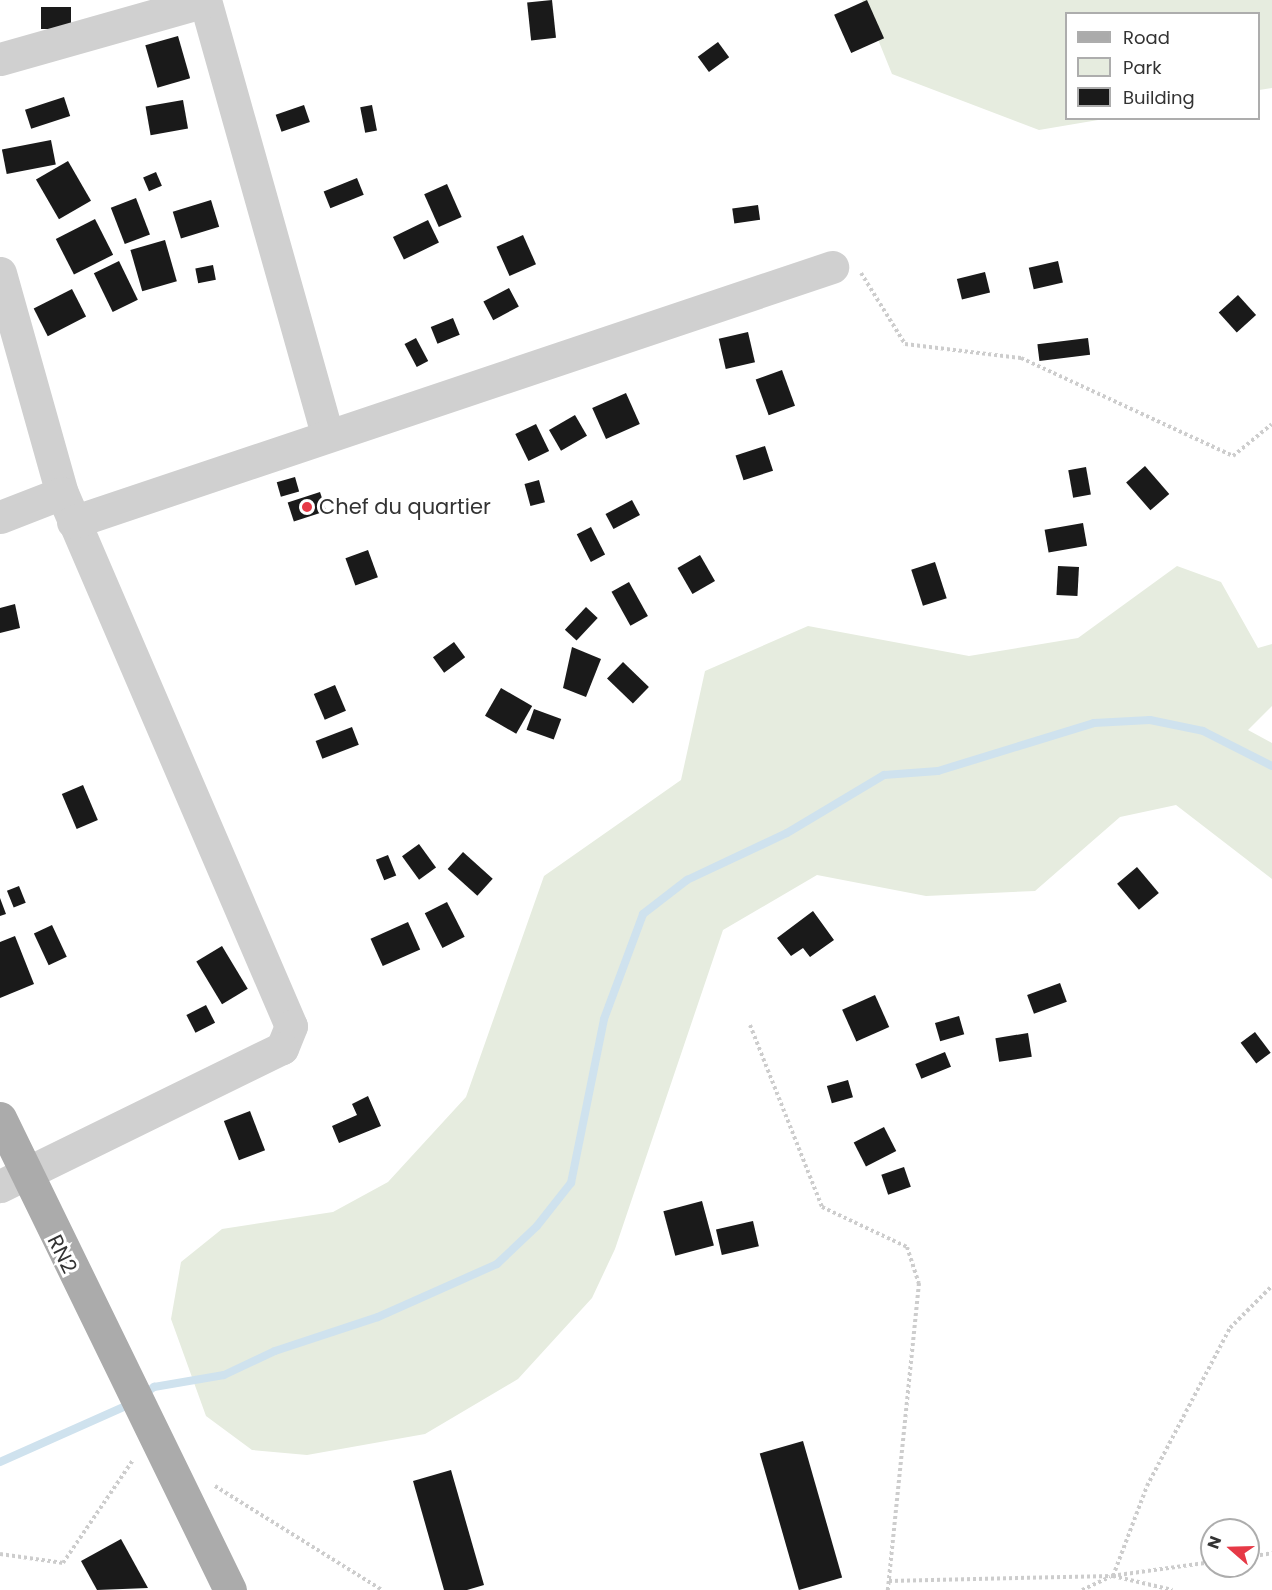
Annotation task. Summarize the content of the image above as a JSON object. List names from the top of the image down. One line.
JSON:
{"streets":{"main road":["RN2"]},"places":["Chef du quartier"],"legend":["Road","Park","Building"],"north":"left"}
